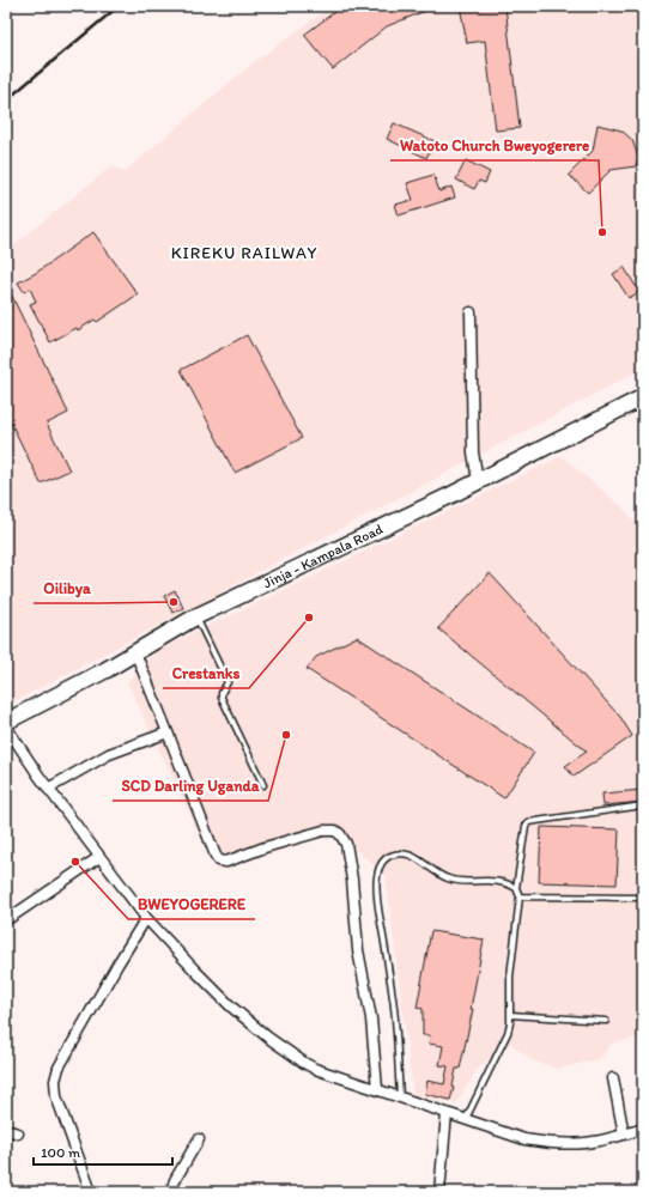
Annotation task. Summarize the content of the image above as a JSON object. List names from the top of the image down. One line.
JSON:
{"streets":{"highway":["Jinja - Kampala Road"]},"districts":["KIREKU RAILWAY"],"places":["Watoto Church Bweyogerere","Oilibya","Crestanks","SCD Darling Uganda","BWEYOGERERE"],"scale_bar":"100 m"}
